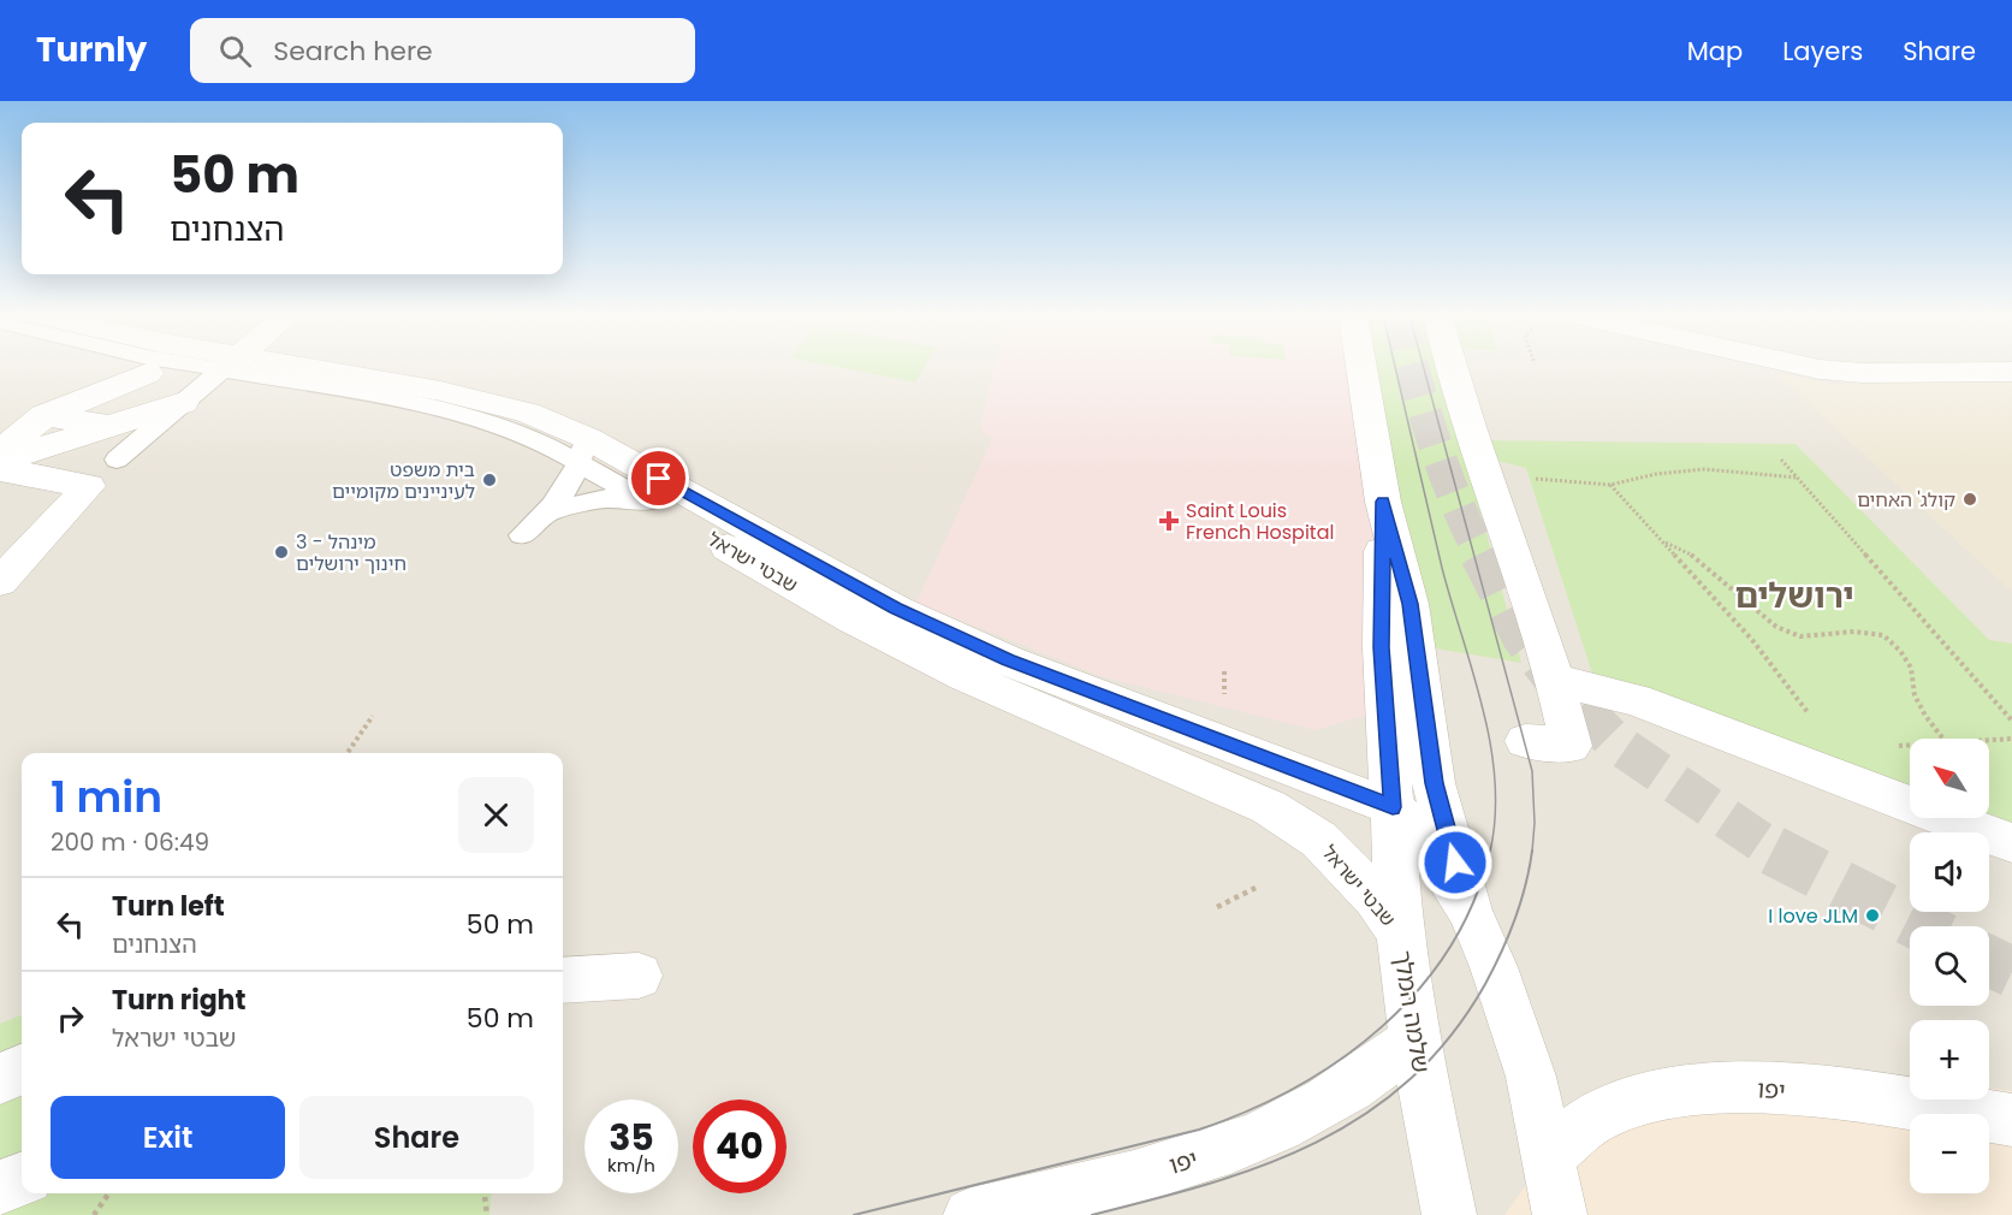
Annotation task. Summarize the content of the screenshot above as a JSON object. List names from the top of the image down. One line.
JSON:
{"streets":{"street":["שבטי ישראל","שלמה המלך","יפו"]},"crossings":[["שבטי ישראל","שלמה המלך"],["שלמה המלך","יפו"]],"districts":["ירושלים"],"places":{"other":["בית משפט לעיניינים מקומיים","קולג' האחים","3 - מינהל חינוך ירושלים","I love JLM"],"health":["Saint Louis French Hospital"]},"north":"top left","page":{"header":"Turnly","search":"Search here","nav":["Map","Layers","Share"],"turn":["50 m","הצנחנים"],"map_buttons":["+","−"],"heading":["1 min","200 m · 06:49"],"list":[{"name":"Turn left","note":"הצנחנים","value":"50 m"},{"name":"Turn right","note":"שבטי ישראל","value":"50 m"}],"buttons":["Exit","Share"],"speed":"35 km/h","limit":"40"}}
